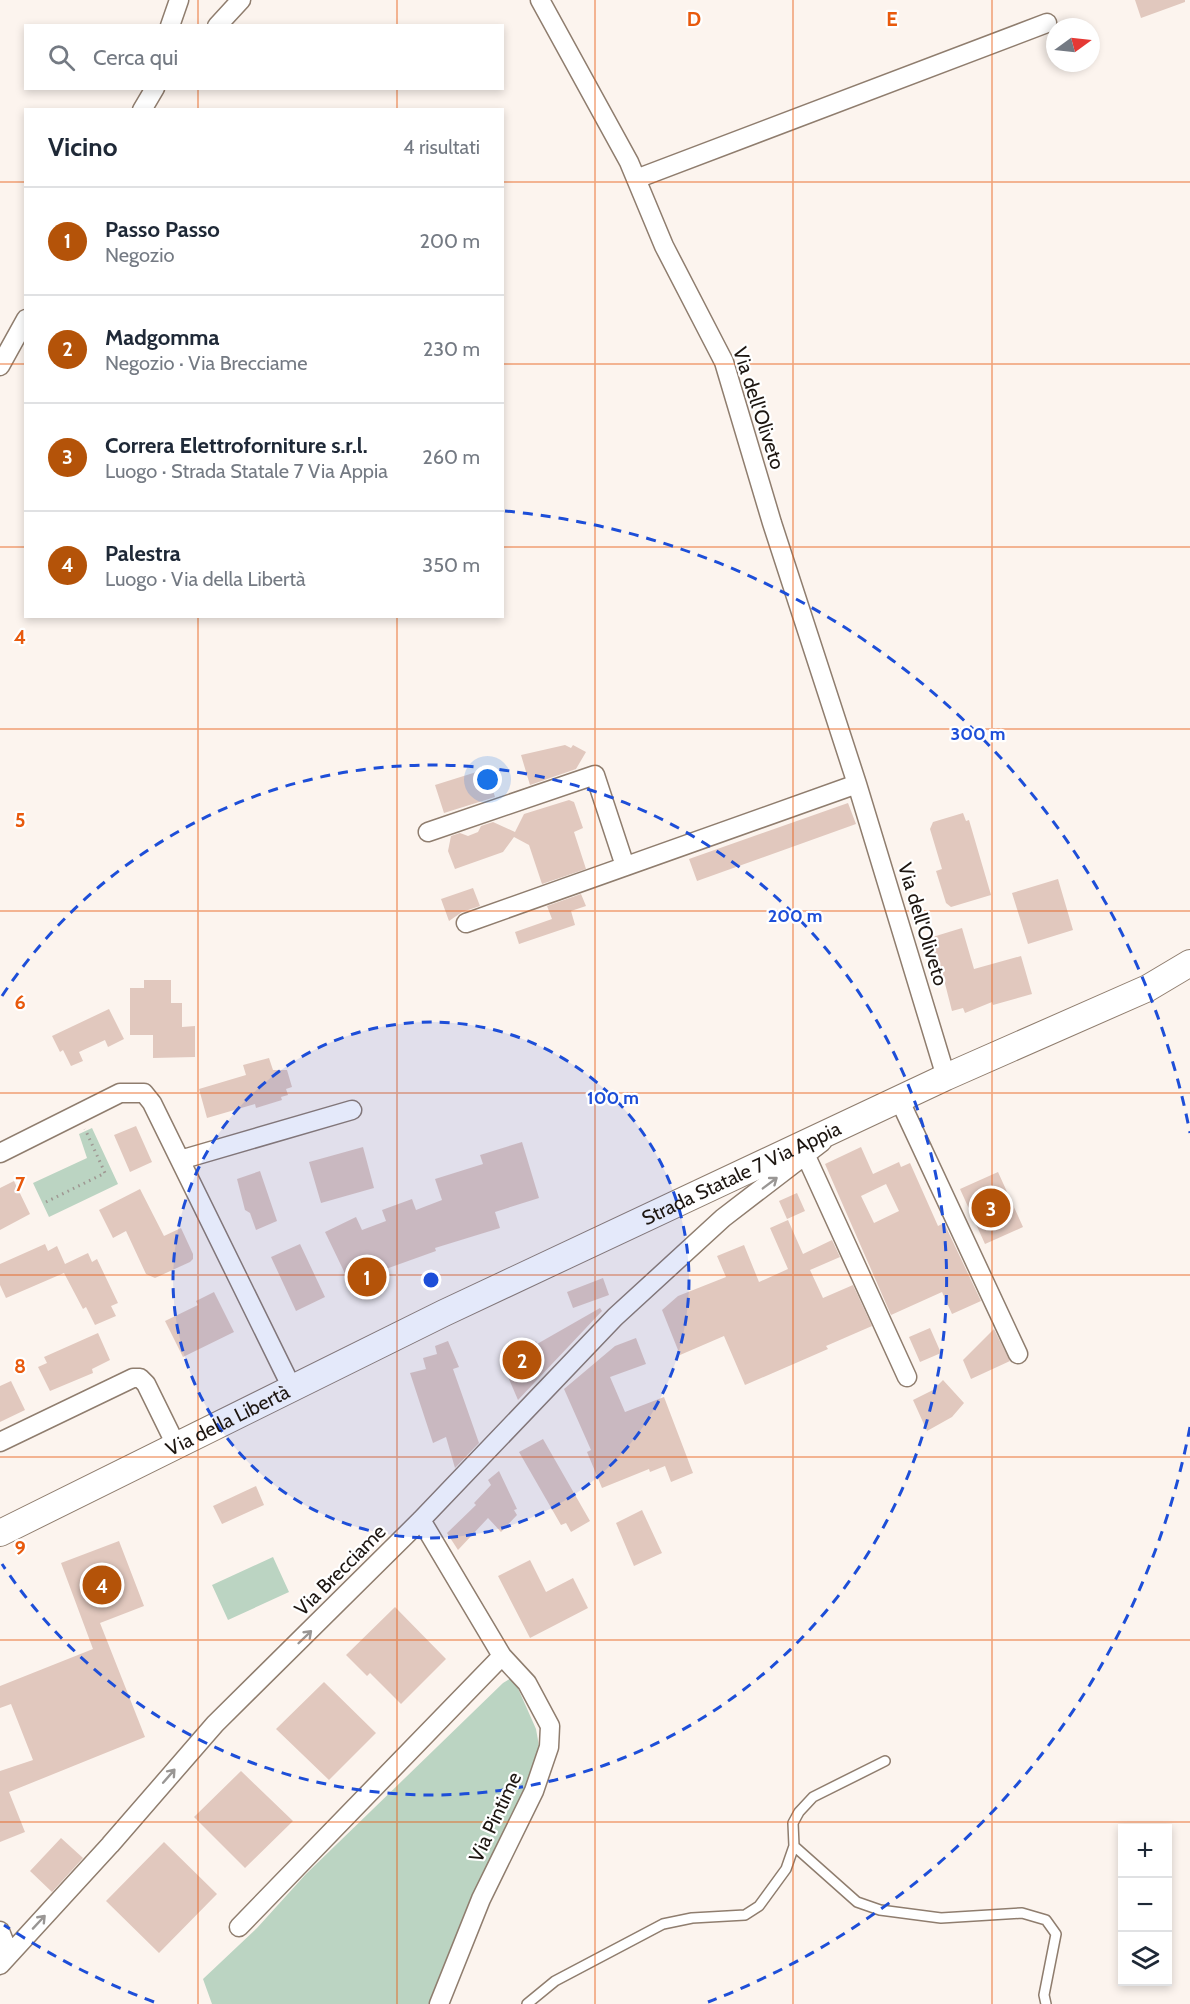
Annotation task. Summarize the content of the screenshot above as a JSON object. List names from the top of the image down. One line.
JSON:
{"streets":{"main road":["Strada Statale 7 Via Appia","Via della Libertà"],"street":["Via dell'Oliveto","Via Brecciame","Via Pintime"]},"crossings":[["Via dell'Oliveto","Strada Statale 7 Via Appia"],["Strada Statale 7 Via Appia","Via della Libertà"],["Strada Statale 7 Via Appia","Via Brecciame"],["Via Brecciame","Via Pintime"]],"north":"right","page":{"search":"Cerca qui","heading":["Vicino","4 risultati"],"list":[{"mark":"1","name":"Passo Passo","note":"Negozio","value":"200 m"},{"mark":"2","name":"Madgomma","note":"Negozio · Via Brecciame","value":"230 m"},{"mark":"3","name":"Correra Elettroforniture s.r.l.","note":"Luogo · Strada Statale 7 Via Appia","value":"260 m"},{"mark":"4","name":"Palestra","note":"Luogo · Via della Libertà","value":"350 m"}],"pins":["3","1","2","4"],"map_buttons":["+","−"]},"grid":{"columns":["D","E"],"rows":["4","5","6","7","8","9"]},"rings":["300 m","200 m","100 m"]}
